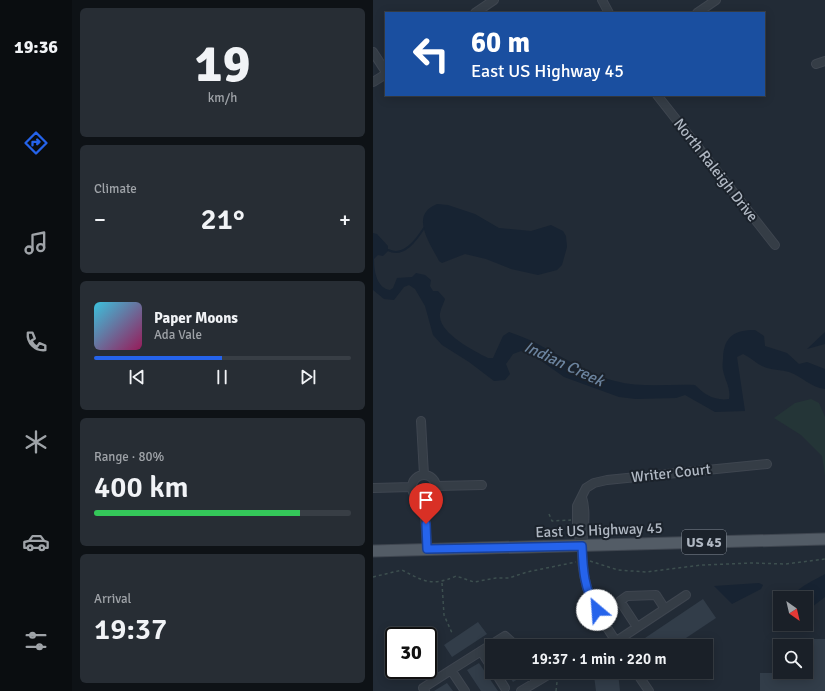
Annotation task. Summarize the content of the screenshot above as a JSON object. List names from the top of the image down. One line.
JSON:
{"streets":{"main road":["East US Highway 45","US 45"],"street":["North Raleigh Drive","Writer Court"]},"crossings":[["Writer Court","East US Highway 45"]],"water":["Indian Creek"],"north":"bottom right","page":{"tabs":"19:36","tile":[["19","km/h"],"Climate",["Range · 80%","400 km"],["Arrival","19:37"]],"turn":["60 m","East US Highway 45"],"heat":["−","21°","+"],"song":["Paper Moons","Ada Vale"],"limit":"30","trip":"19:37 · 1 min · 220 m"}}
